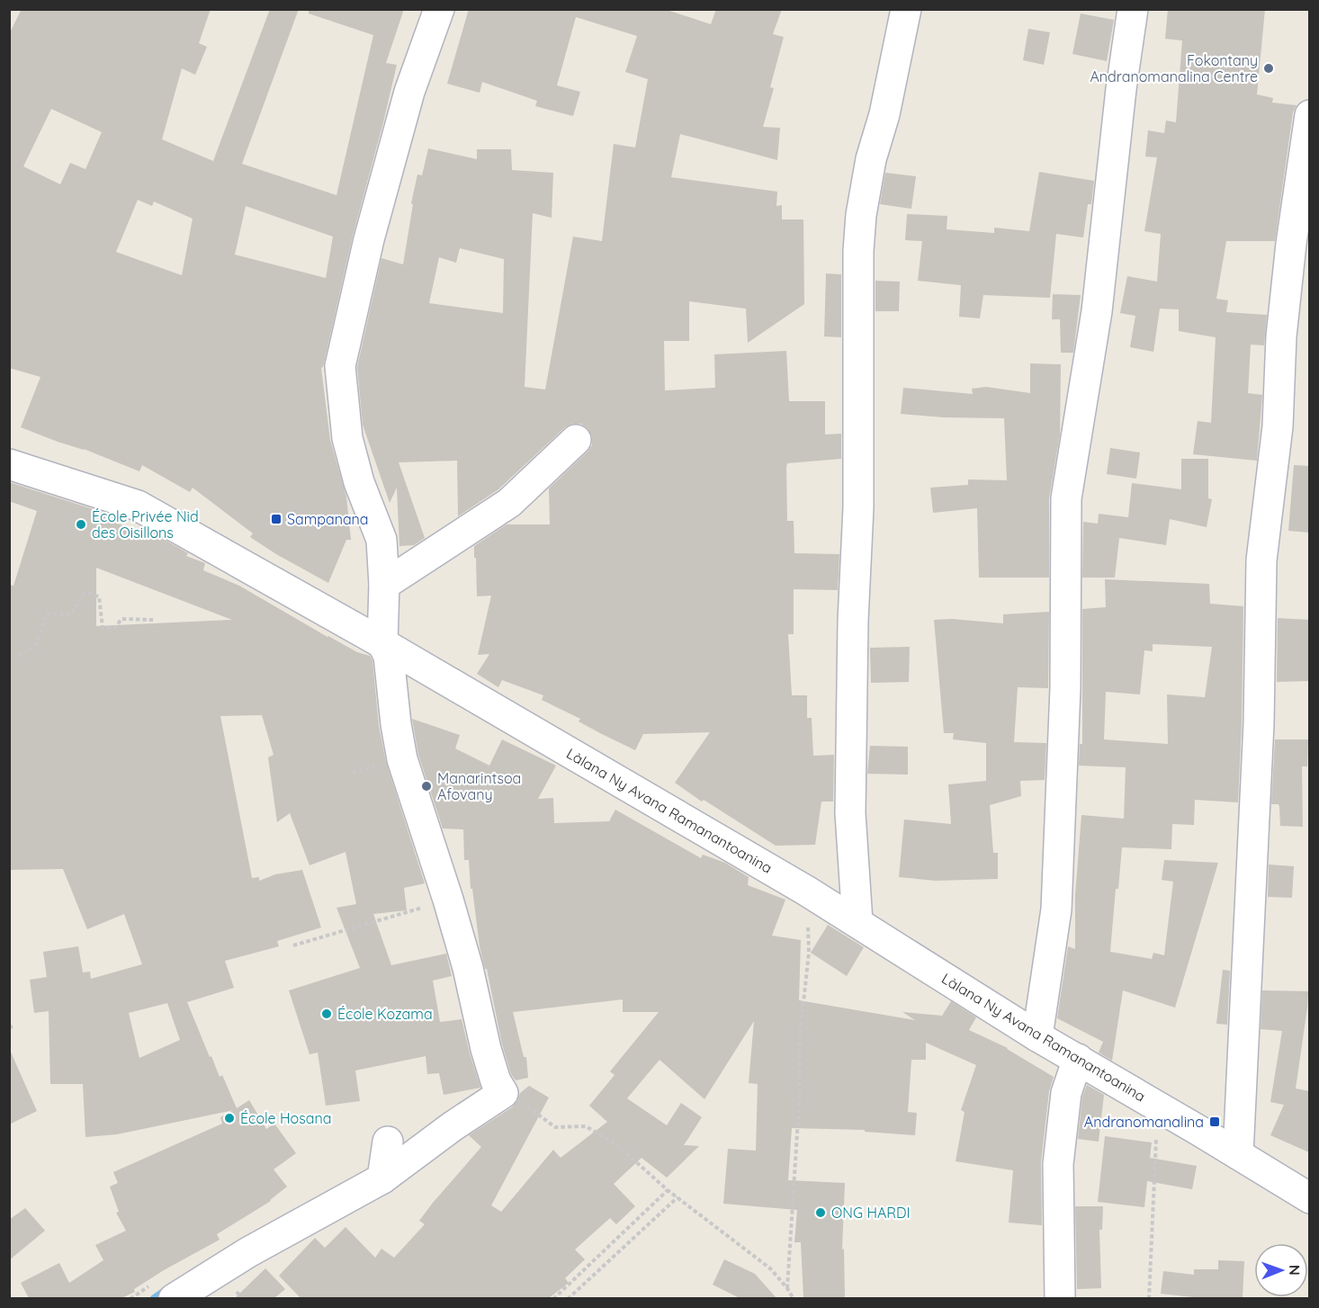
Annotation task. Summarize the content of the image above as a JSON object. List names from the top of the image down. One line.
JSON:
{"streets":{"street":["Làlana Ny Avana Ramanantoanina"]},"places":{"other":["Fokontany Andranomanalina Centre","École Privée Nid des Oisillons","Manarintsoa Afovany","École Kozama","École Hosana","ONG HARDI"],"transit":["Sampanana","Andranomanalina"]},"north":"right"}
